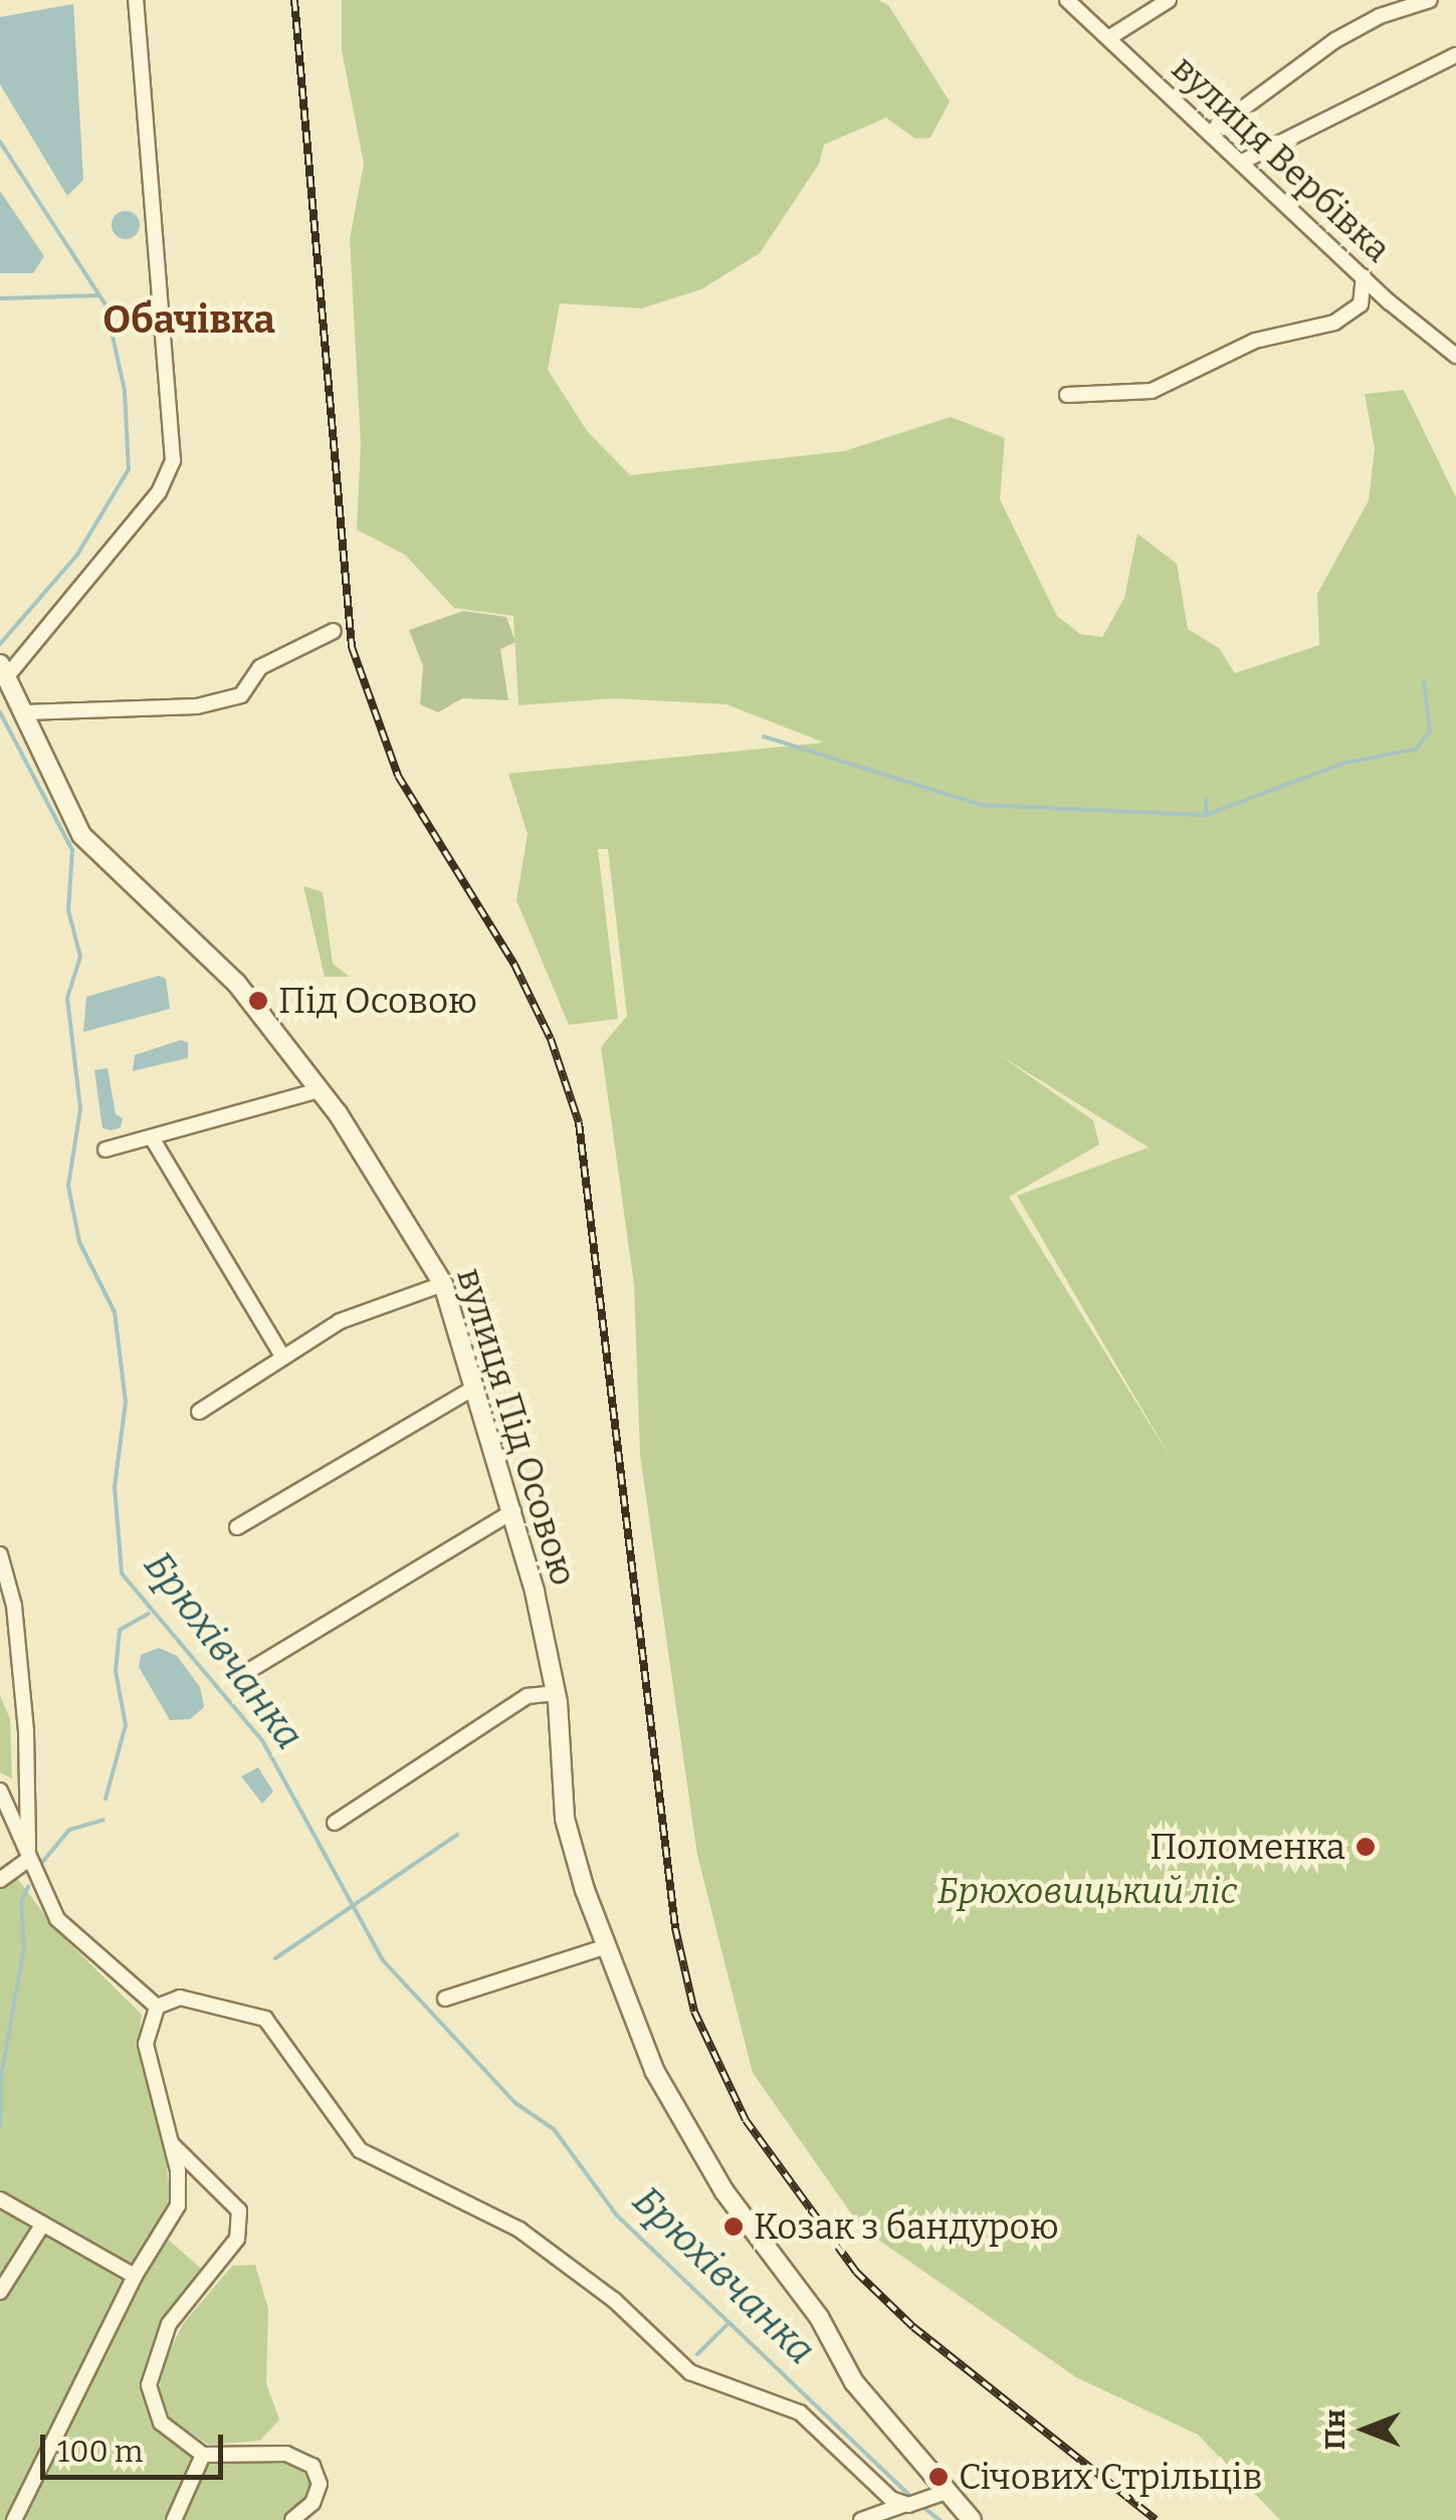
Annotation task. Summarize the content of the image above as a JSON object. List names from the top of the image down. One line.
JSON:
{"streets":{"street":["вулиця Вербівка","вулиця Під Осовою"]},"districts":["Обачівка"],"water":["Брюхівчанка"],"parks":["Брюховицький ліс"],"places":["Під Осовою","Поломенка","Козак з бандурою","Січових Стрільців"],"scale_bar":"100 m","north":"left"}
